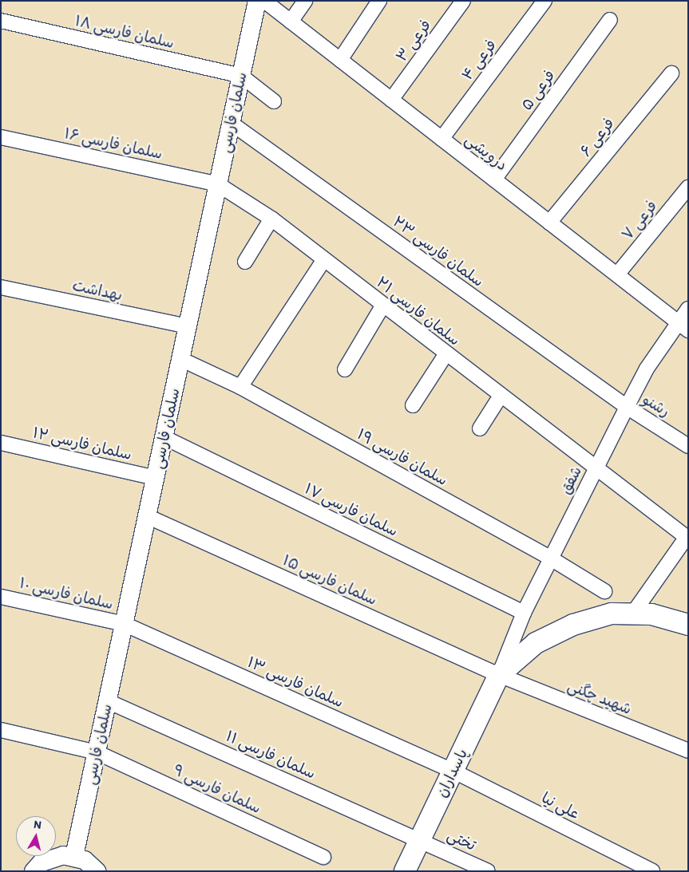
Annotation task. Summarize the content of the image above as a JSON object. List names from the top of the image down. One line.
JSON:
{"streets":{"main road":["پاسداران"],"street":["سلمان فارسی ۱۸","فرعی ۳","فرعی ۴","فرعی ۵","سلمان فارسی","فرعی ۶","سلمان فارسی ۱۶","درویشی","فرعی ۷","سلمان فارسی ۲۳","بهداشت","سلمان فارسی ۲۱","رشنو","سلمان فارسی ۱۲","سلمان فارسی ۱۹","شفق","سلمان فارسی ۱۷","سلمان فارسی ۱۵","سلمان فارسی ۱۰","سلمان فارسی ۱۳","شهید چگنی","سلمان فارسی ۱۱","سلمان فارسی ۹","علی نیا","تختی"]},"crossings":[["سلمان فارسی ۱۸","سلمان فارسی"],["فرعی ۳","درویشی"],["فرعی ۴","درویشی"],["فرعی ۵","درویشی"],["سلمان فارسی","سلمان فارسی ۱۶"],["سلمان فارسی","سلمان فارسی ۲۳"],["سلمان فارسی","بهداشت"],["سلمان فارسی","سلمان فارسی ۲۱"],["سلمان فارسی","سلمان فارسی ۱۲"],["سلمان فارسی","سلمان فارسی ۱۹"],["سلمان فارسی","سلمان فارسی ۱۷"],["سلمان فارسی","سلمان فارسی ۱۵"],["سلمان فارسی","سلمان فارسی ۱۰"],["سلمان فارسی","سلمان فارسی ۱۳"],["سلمان فارسی","سلمان فارسی ۱۱"],["سلمان فارسی","سلمان فارسی ۹"],["فرعی ۶","درویشی"],["سلمان فارسی ۱۶","سلمان فارسی ۲۱"],["درویشی","فرعی ۷"],["درویشی","شفق"],["سلمان فارسی ۲۳","رشنو"],["سلمان فارسی ۲۳","شفق"],["سلمان فارسی ۲۱","شفق"],["رشنو","شفق"],["سلمان فارسی ۱۹","شفق"],["شفق","سلمان فارسی ۱۷"],["شفق","سلمان فارسی ۱۵"],["شفق","شهید چگنی"],["شفق","پاسداران"],["سلمان فارسی ۱۵","شهید چگنی"],["سلمان فارسی ۱۵","پاسداران"],["سلمان فارسی ۱۰","سلمان فارسی ۱۳"],["سلمان فارسی ۱۳","پاسداران"],["سلمان فارسی ۱۳","علی نیا"],["شهید چگنی","پاسداران"],["سلمان فارسی ۱۱","پاسداران"],["سلمان فارسی ۱۱","تختی"],["پاسداران","علی نیا"],["پاسداران","تختی"]],"north":"top"}
